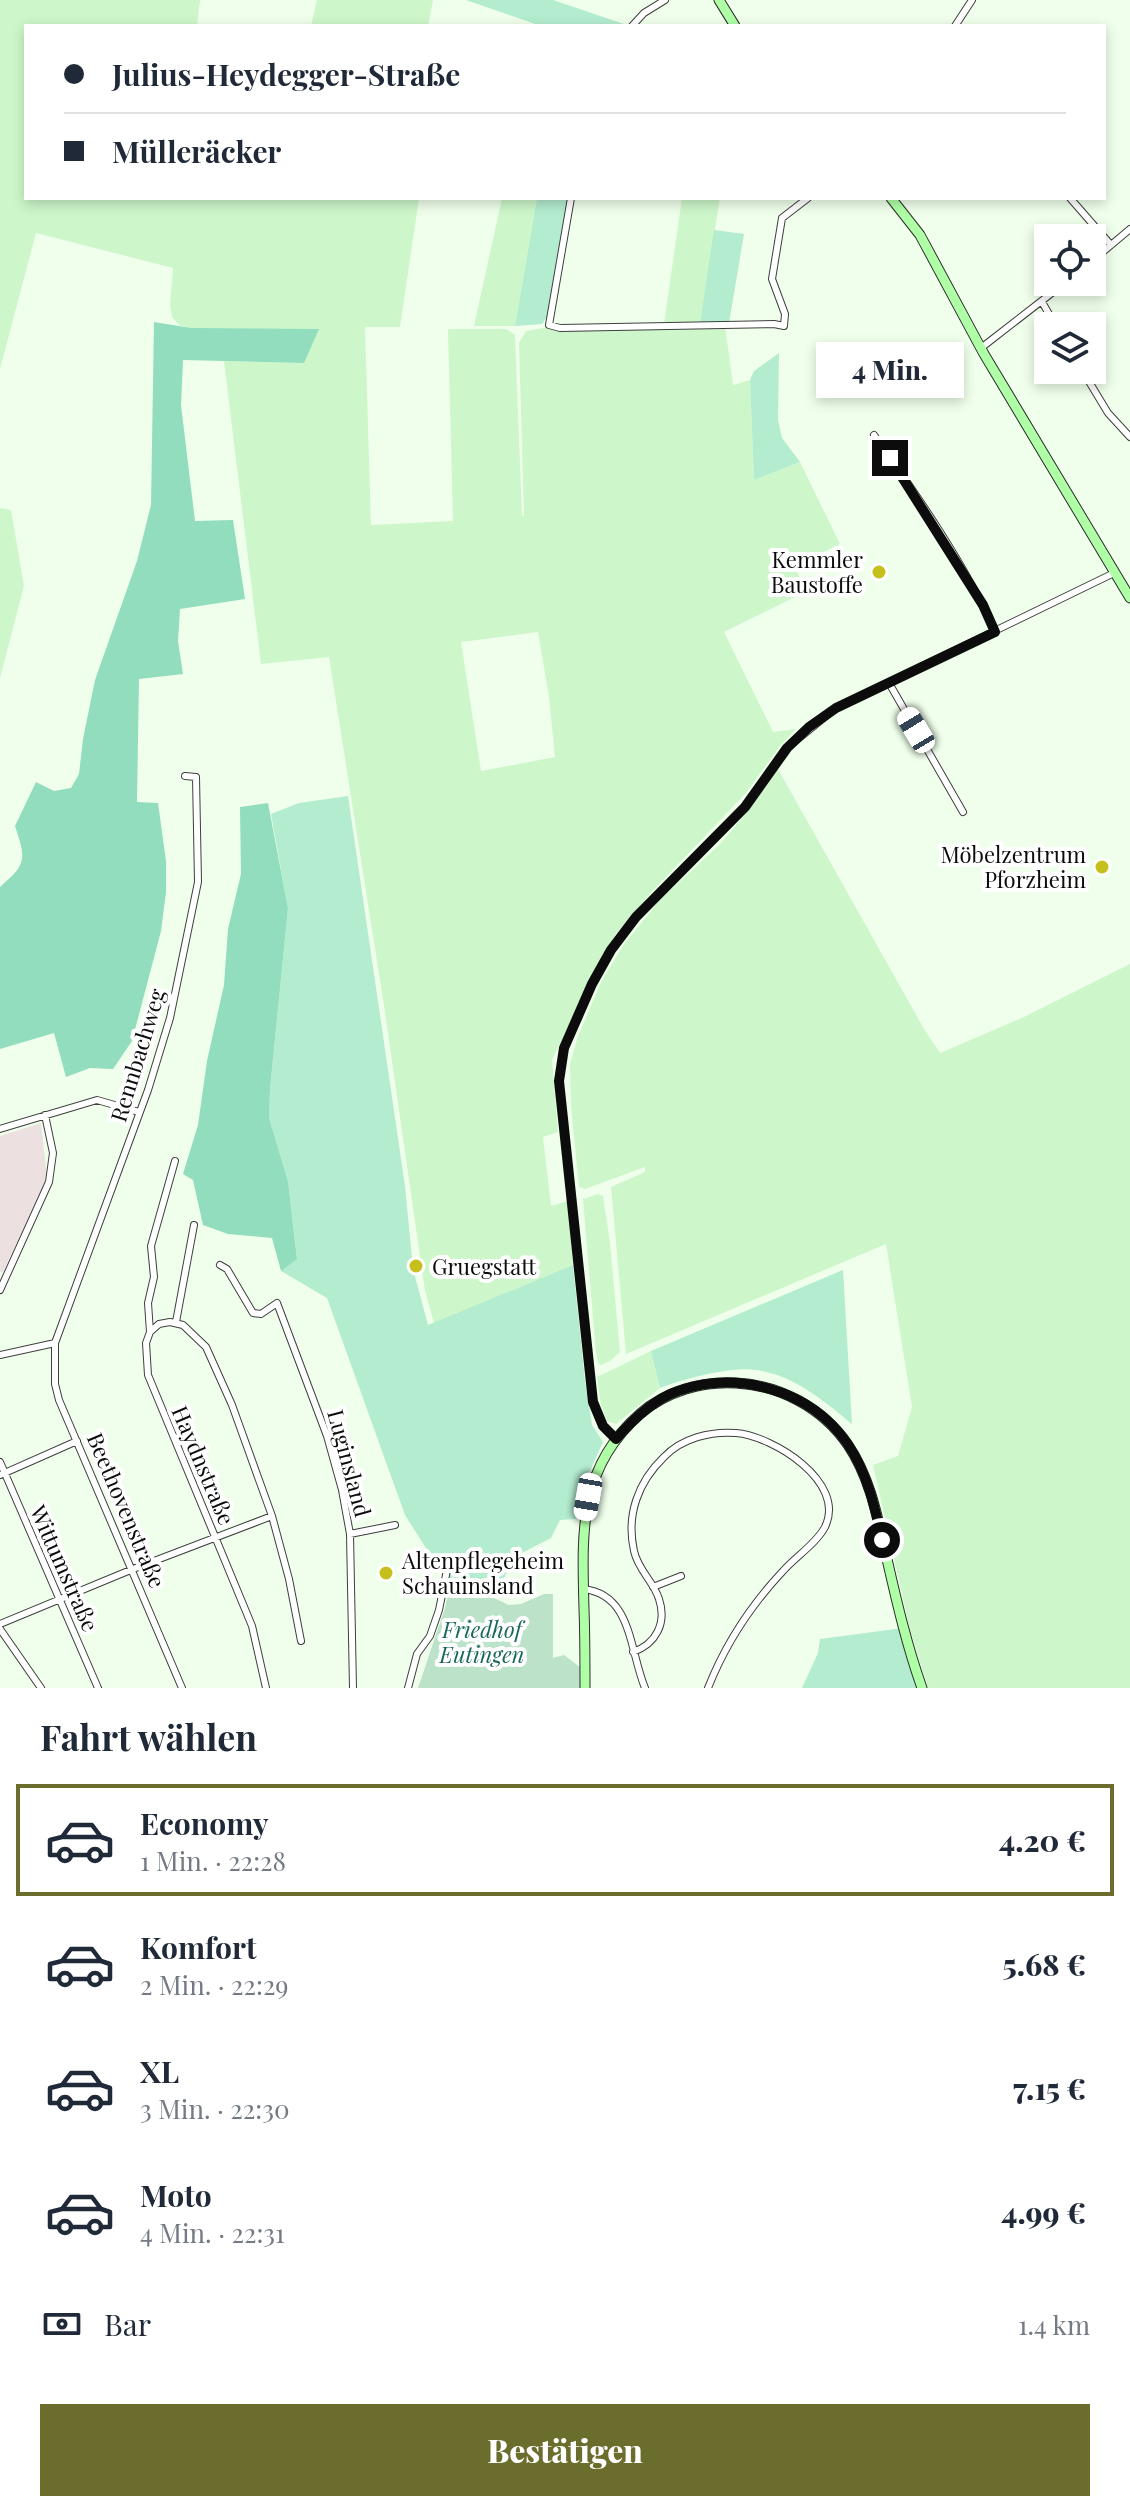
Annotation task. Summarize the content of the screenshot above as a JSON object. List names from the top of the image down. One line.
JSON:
{"streets":{"street":["Rennbachweg","Luginsland","Haydnstraße","Beethovenstraße","Wittumstraße"]},"crossings":[["Rennbachweg","Beethovenstraße"]],"parks":["Friedhof Eutingen"],"places":["Kemmler Baustoffe","Möbelzentrum Pforzheim","Gruegstatt","Altenpflegeheim Schauinsland"],"page":{"banner":["Julius-Heydegger-Straße","Mülleräcker"],"bubble":"4 Min.","heading":"Fahrt wählen","list":[{"name":"Economy","note":"1 Min. · 22:28","value":"4.20 €"},{"name":"Komfort","note":"2 Min. · 22:29","value":"5.68 €"},{"name":"XL","note":"3 Min. · 22:30","value":"7.15 €"},{"name":"Moto","note":"4 Min. · 22:31","value":"4.99 €"}],"pay":["Bar","1.4 km"],"buttons":"Bestätigen"}}
